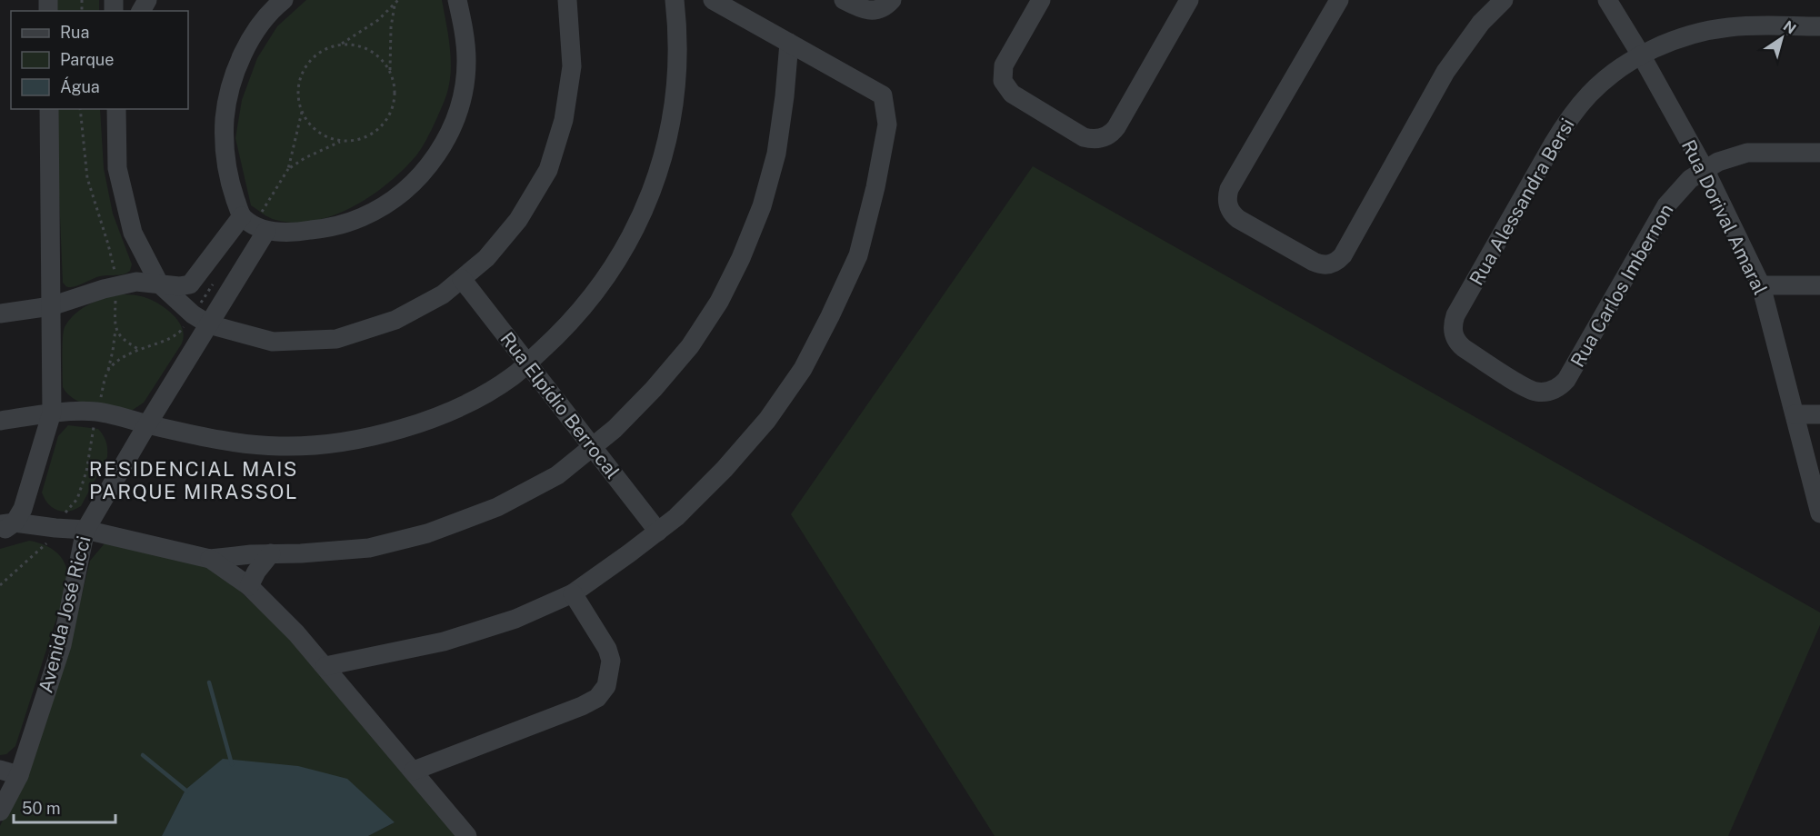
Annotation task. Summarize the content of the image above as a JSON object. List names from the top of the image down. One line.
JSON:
{"streets":{"street":["Rua Alessandra Bersi","Rua Dorival Amaral","Rua Carlos Imbernon","Rua Elpídio Berrocal","Avenida José Ricci"]},"crossings":[["Rua Alessandra Bersi","Rua Dorival Amaral"],["Rua Alessandra Bersi","Rua Carlos Imbernon"],["Rua Dorival Amaral","Rua Carlos Imbernon"]],"districts":["RESIDENCIAL MAIS PARQUE MIRASSOL"],"legend":["Rua","Parque","Água"],"scale_bar":"50 m","north":"top right"}
